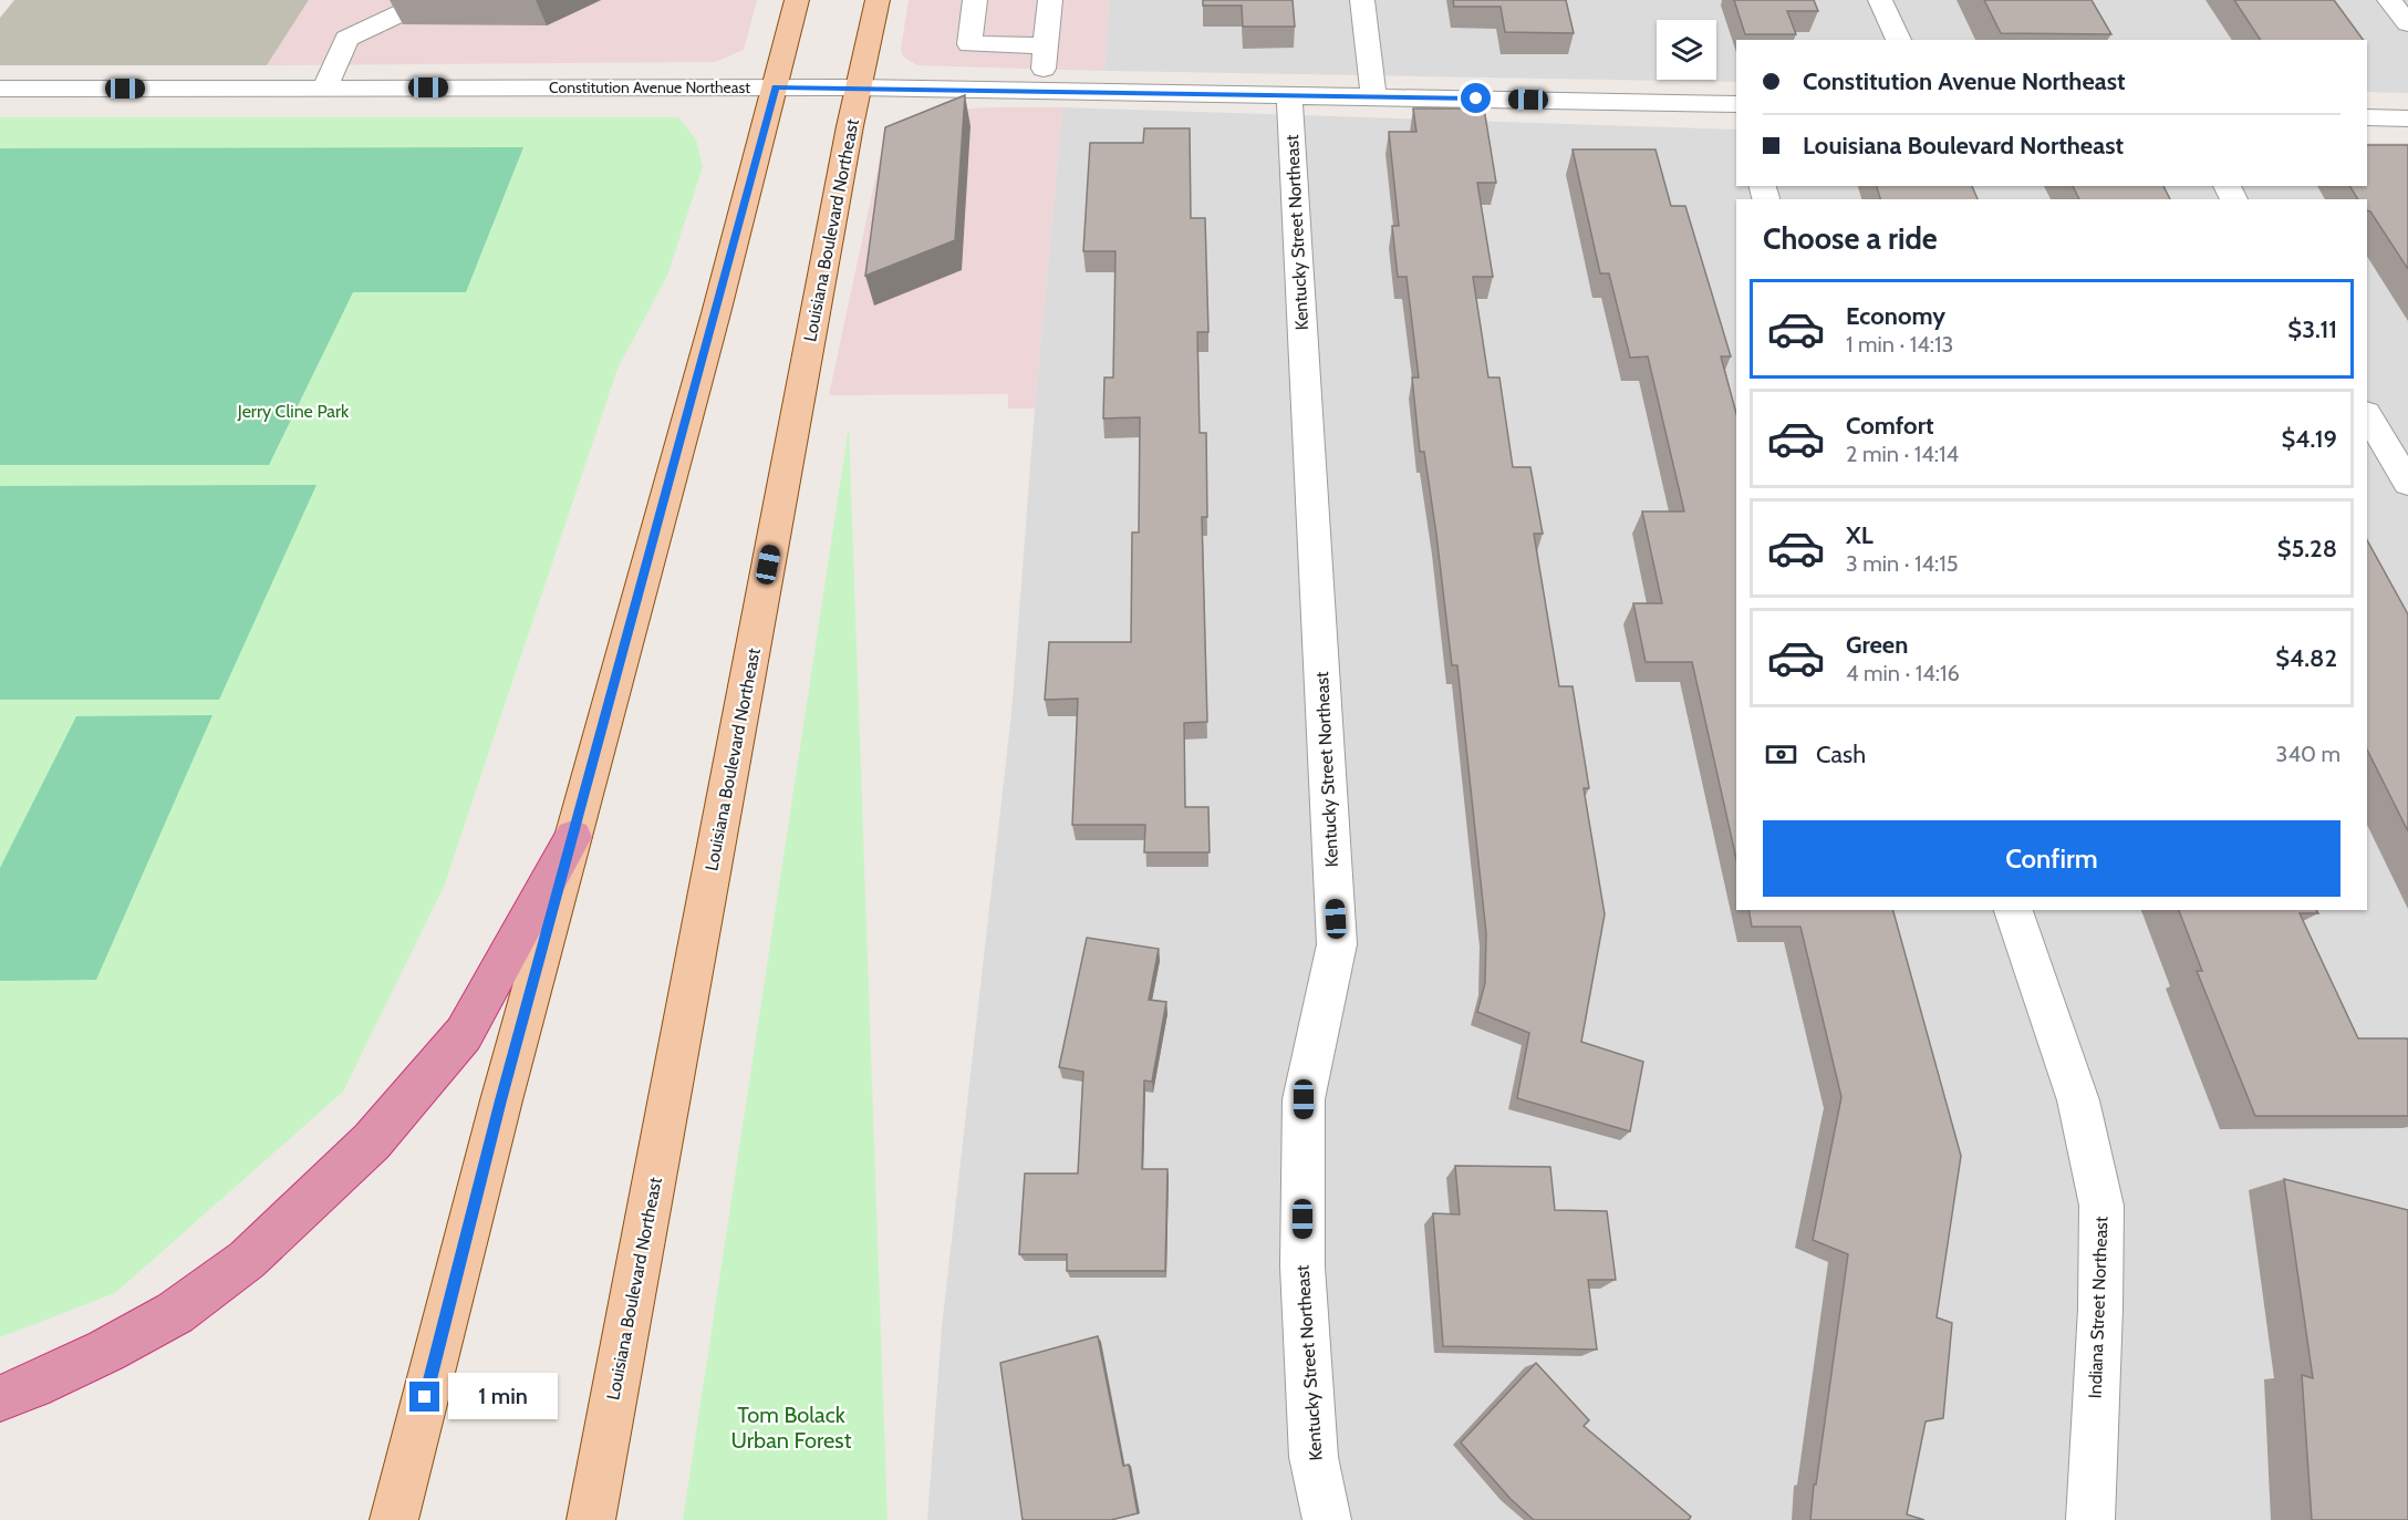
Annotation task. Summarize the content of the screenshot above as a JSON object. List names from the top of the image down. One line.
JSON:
{"streets":{"main road":["Louisiana Boulevard Northeast"],"street":["Constitution Avenue Northeast","Kentucky Street Northeast","Indiana Street Northeast"]},"crossings":[["Constitution Avenue Northeast","Louisiana Boulevard Northeast"],["Constitution Avenue Northeast","Kentucky Street Northeast"]],"parks":["Jerry Cline Park","Tom Bolack Urban Forest"],"page":{"banner":["Constitution Avenue Northeast","Louisiana Boulevard Northeast"],"heading":"Choose a ride","list":[{"name":"Economy","note":"1 min · 14:13","value":"$3.11"},{"name":"Comfort","note":"2 min · 14:14","value":"$4.19"},{"name":"XL","note":"3 min · 14:15","value":"$5.28"},{"name":"Green","note":"4 min · 14:16","value":"$4.82"}],"pay":["Cash","340 m"],"buttons":"Confirm","bubble":"1 min"}}
